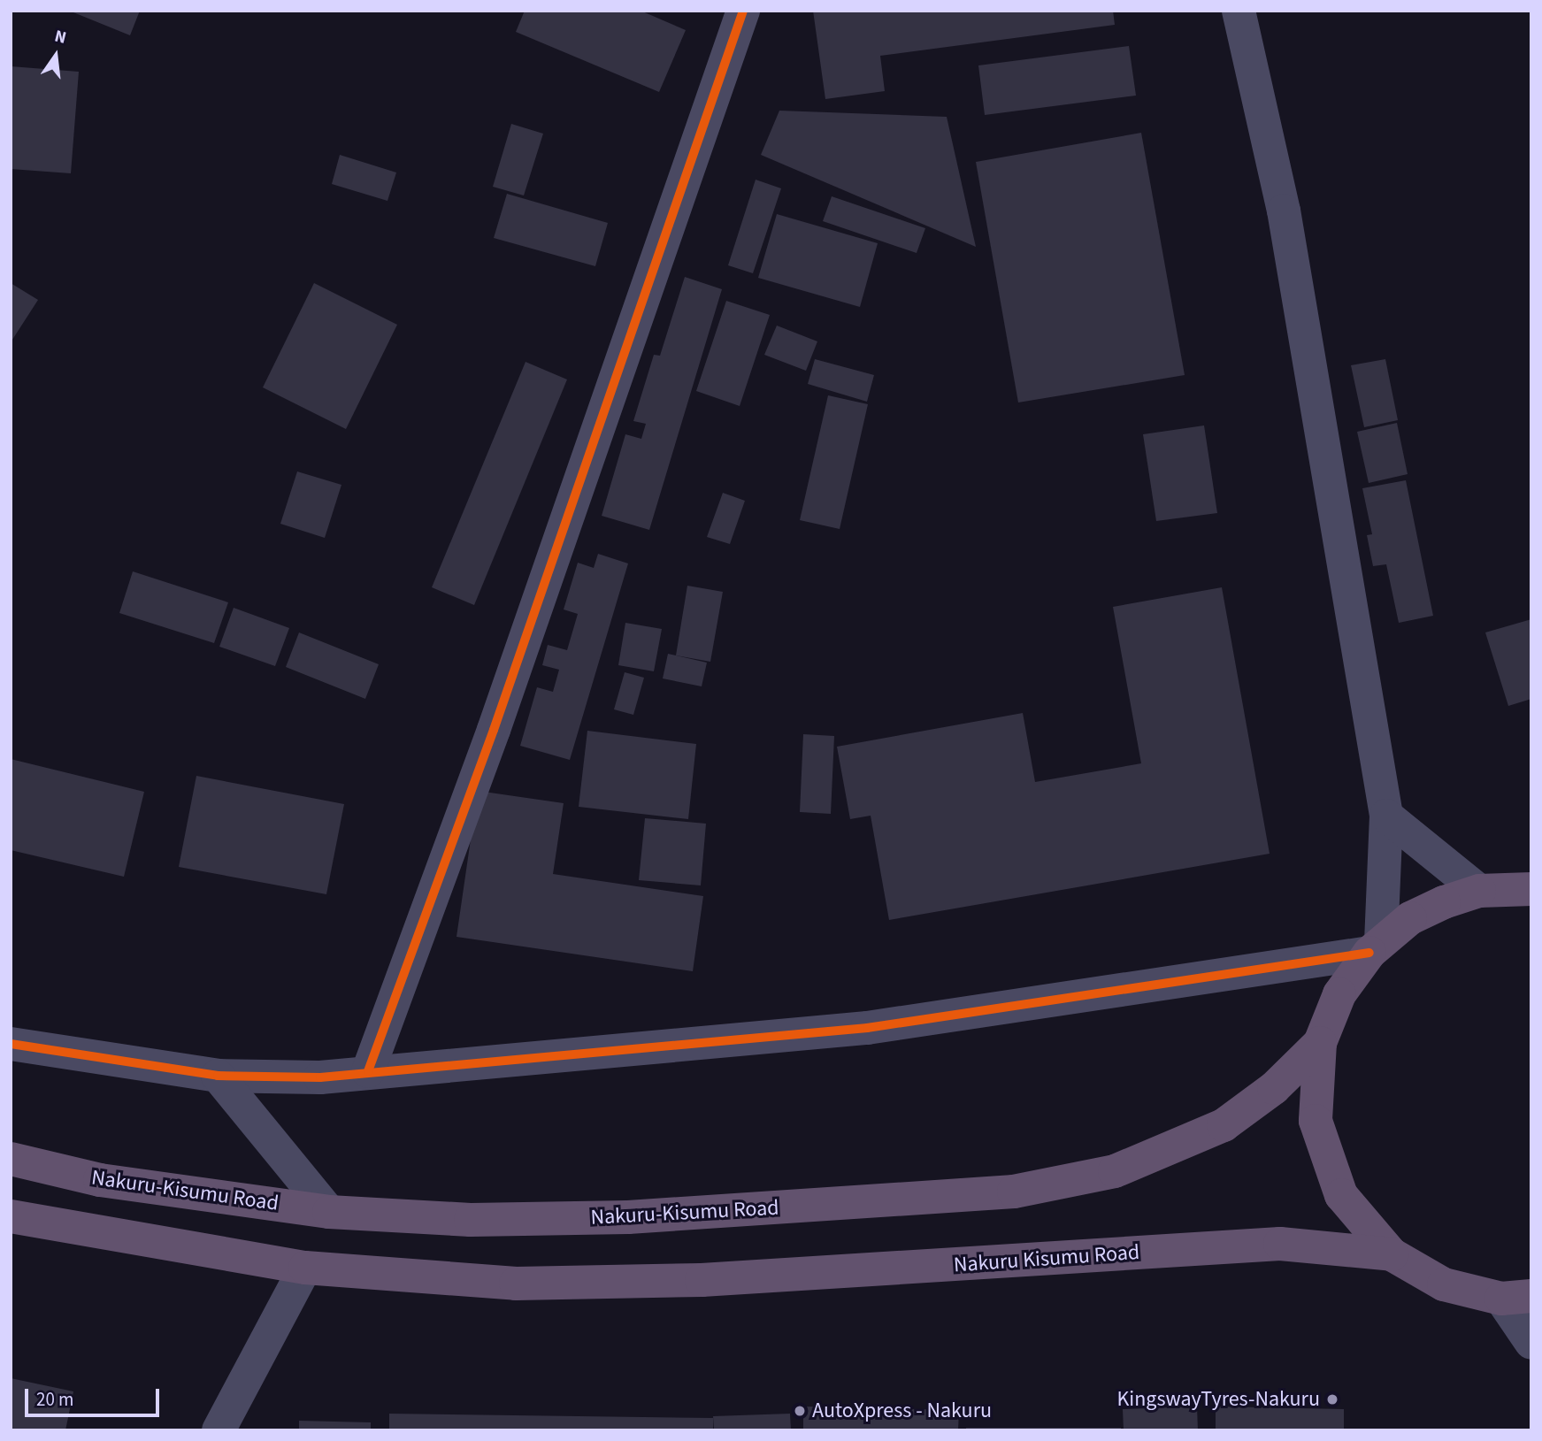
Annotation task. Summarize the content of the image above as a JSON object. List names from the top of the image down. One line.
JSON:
{"streets":{"highway":["Nakuru-Kisumu Road","Nakuru Kisumu Road"]},"places":["KingswayTyres-Nakuru","AutoXpress - Nakuru"],"scale_bar":"20 m","north":"top"}
